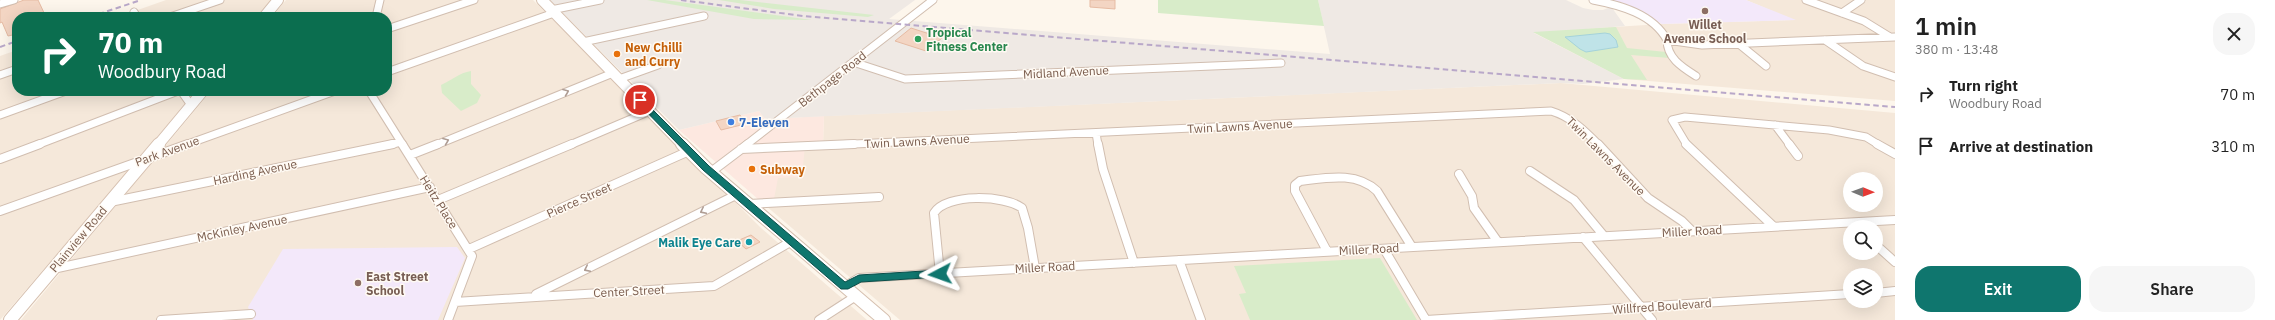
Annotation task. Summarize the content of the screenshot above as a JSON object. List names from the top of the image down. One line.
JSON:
{"streets":{"main road":["Plainview Road"],"street":["Midland Avenue","Bethpage Road","Twin Lawns Avenue","Park Avenue","Harding Avenue","Pierce Street","Heitz Place","McKinley Avenue","Miller Road","Center Street","Willfred Boulevard"]},"crossings":[["Midland Avenue","Bethpage Road"],["Bethpage Road","Twin Lawns Avenue"],["Twin Lawns Avenue","Miller Road"],["Park Avenue","Plainview Road"],["Harding Avenue","Heitz Place"],["Harding Avenue","Plainview Road"],["Pierce Street","Heitz Place"],["Heitz Place","McKinley Avenue"],["McKinley Avenue","Plainview Road"]],"places":["Willet Avenue School","Tropical Fitness Center","New Chilli and Curry","7-Eleven","Subway","Malik Eye Care","East Street School"],"north":"right","page":{"heading":["1 min","380 m · 13:48"],"turn":["70 m","Woodbury Road"],"list":[{"name":"Turn right","note":"Woodbury Road","value":"70 m"},{"name":"Arrive at destination","value":"310 m"}],"buttons":["Exit","Share"]}}
